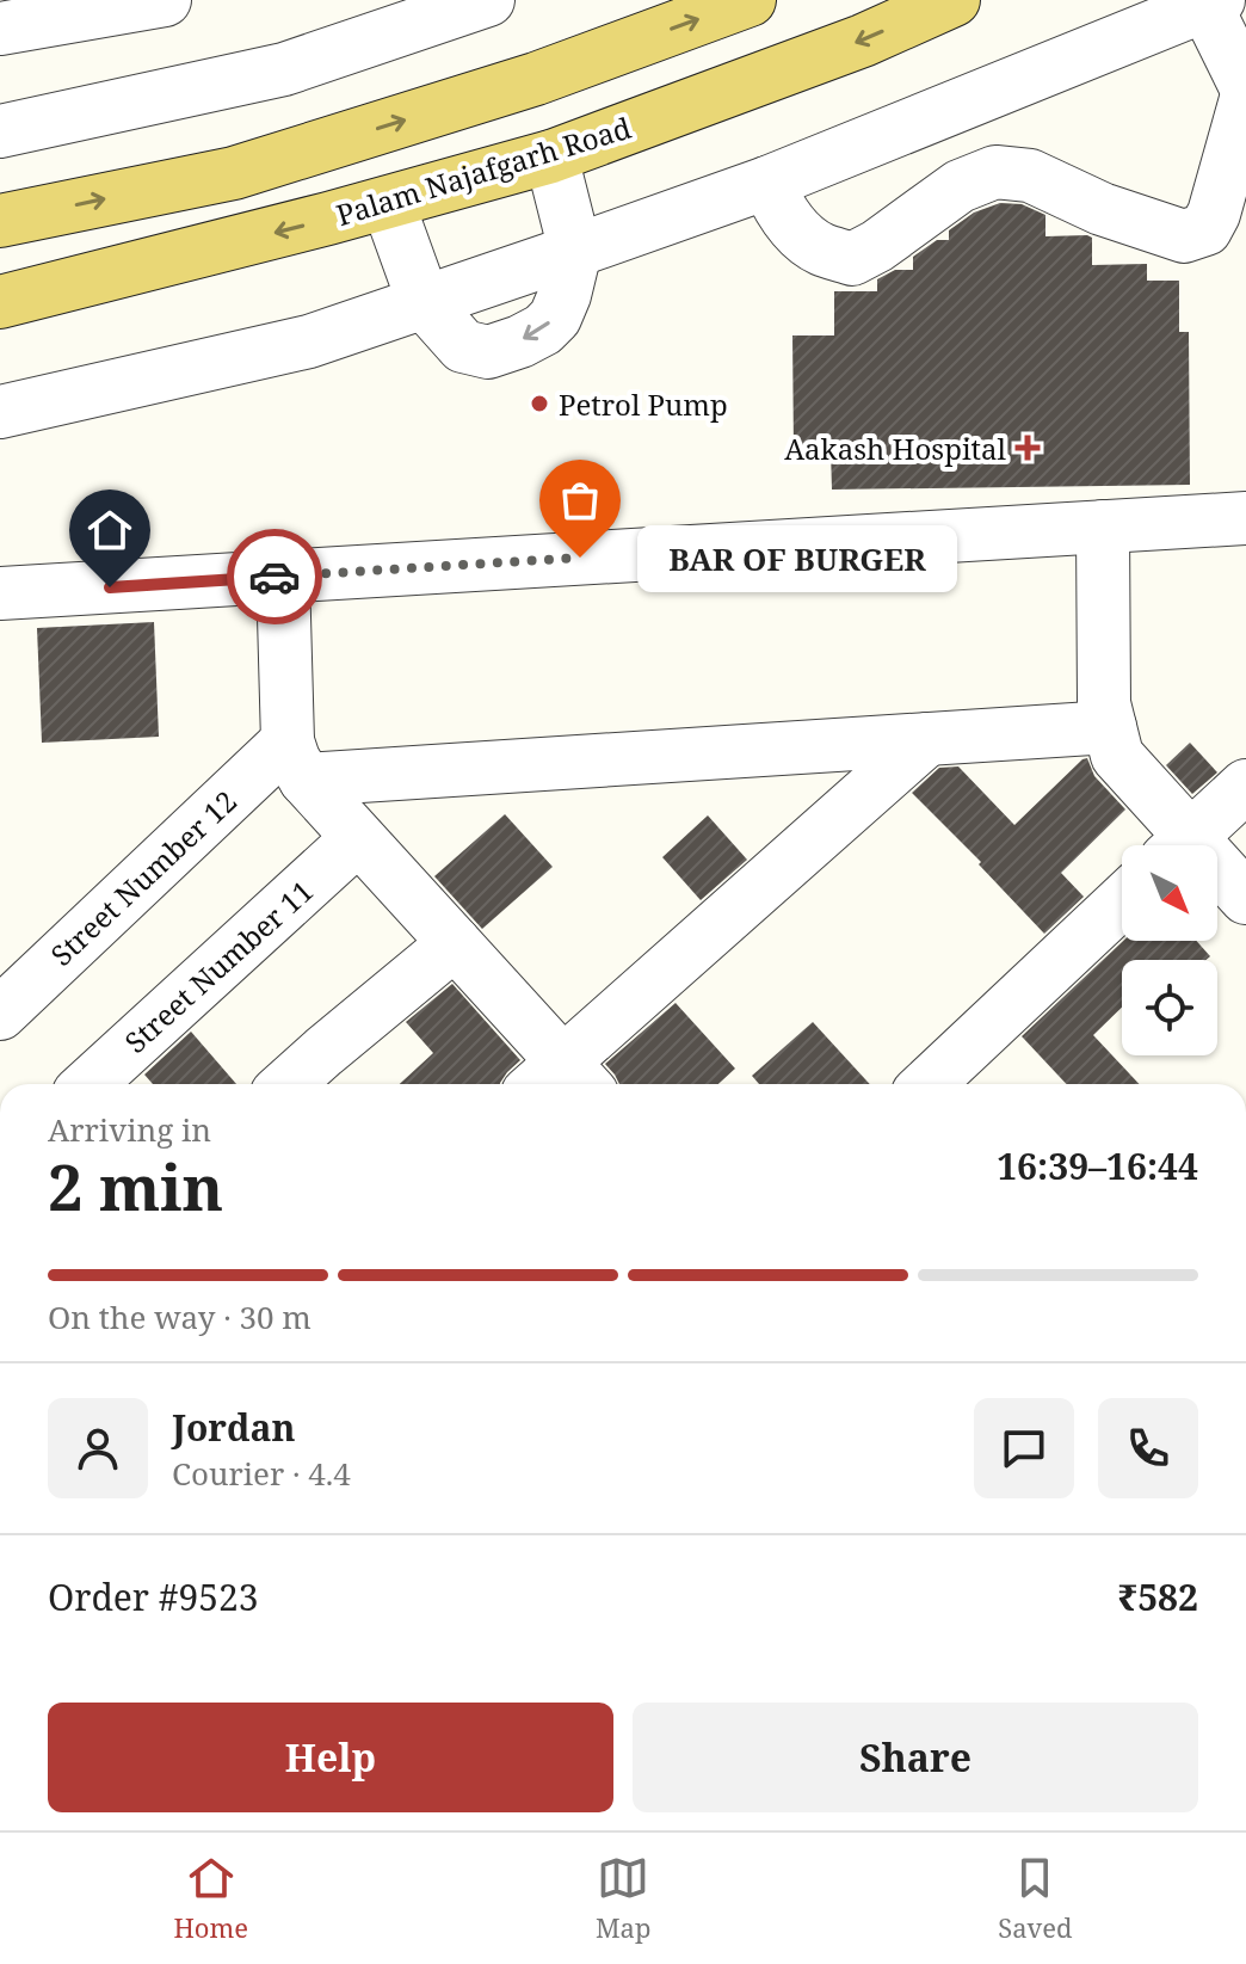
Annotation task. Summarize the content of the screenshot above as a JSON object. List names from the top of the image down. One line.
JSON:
{"streets":{"main road":["Palam Najafgarh Road"],"street":["Street Number 12","Street Number 11"]},"places":{"other":["Petrol Pump","BAR OF BURGER"],"health":["Aakash Hospital"]},"north":"bottom right","page":{"bubble":"BAR OF BURGER","heading":["2 min","Arriving in","16:39–16:44"],"panel":["Jordan","Courier · 4.4","Order #9523","₹582"],"bar":"On the way · 30 m","buttons":["Help","Share"],"tabs":["Home","Map","Saved"]}}
